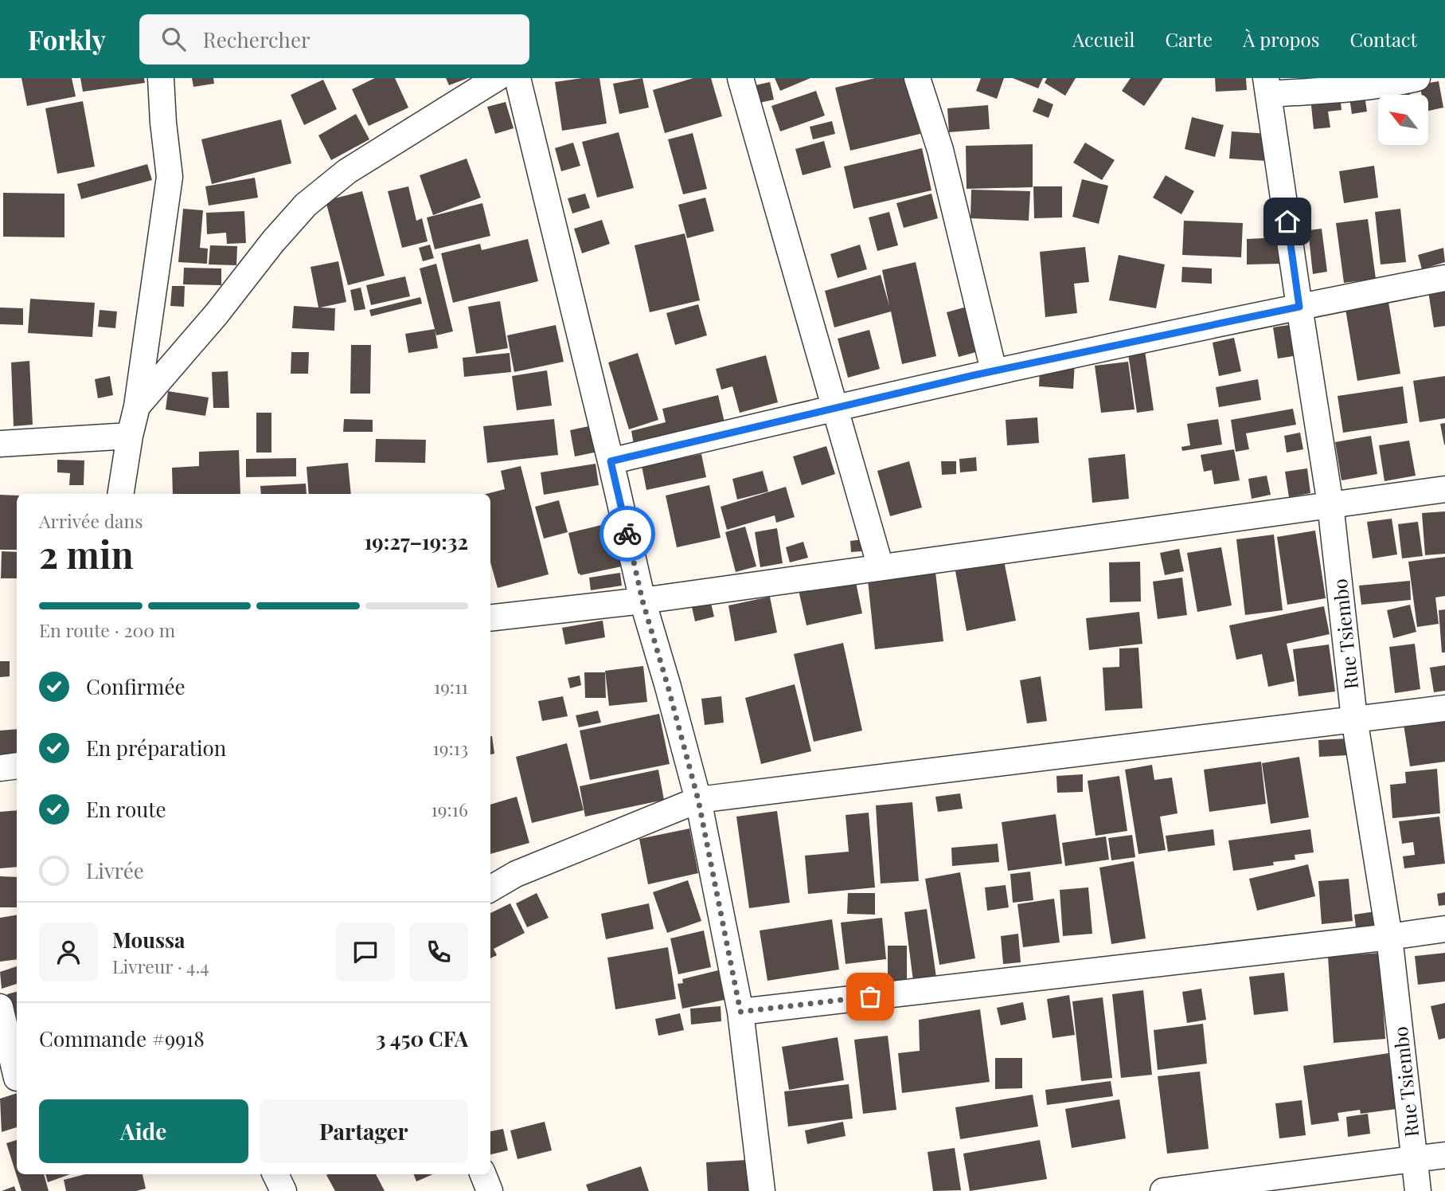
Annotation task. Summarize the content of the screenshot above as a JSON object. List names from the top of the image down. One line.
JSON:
{"streets":{"street":["Rue Tsiembo"]},"north":"top left","page":{"header":"Forkly","search":"Rechercher","nav":["Accueil","Carte","À propos","Contact"],"heading":["2 min","Arrivée dans","19:27–19:32"],"panel":["Moussa","Livreur · 4.4","Commande #9918","3 450 CFA"],"bar":"En route · 200 m","list":[["Confirmée","19:11"],["En préparation","19:13"],["En route","19:16"],"Livrée"],"buttons":["Aide","Partager"]}}
